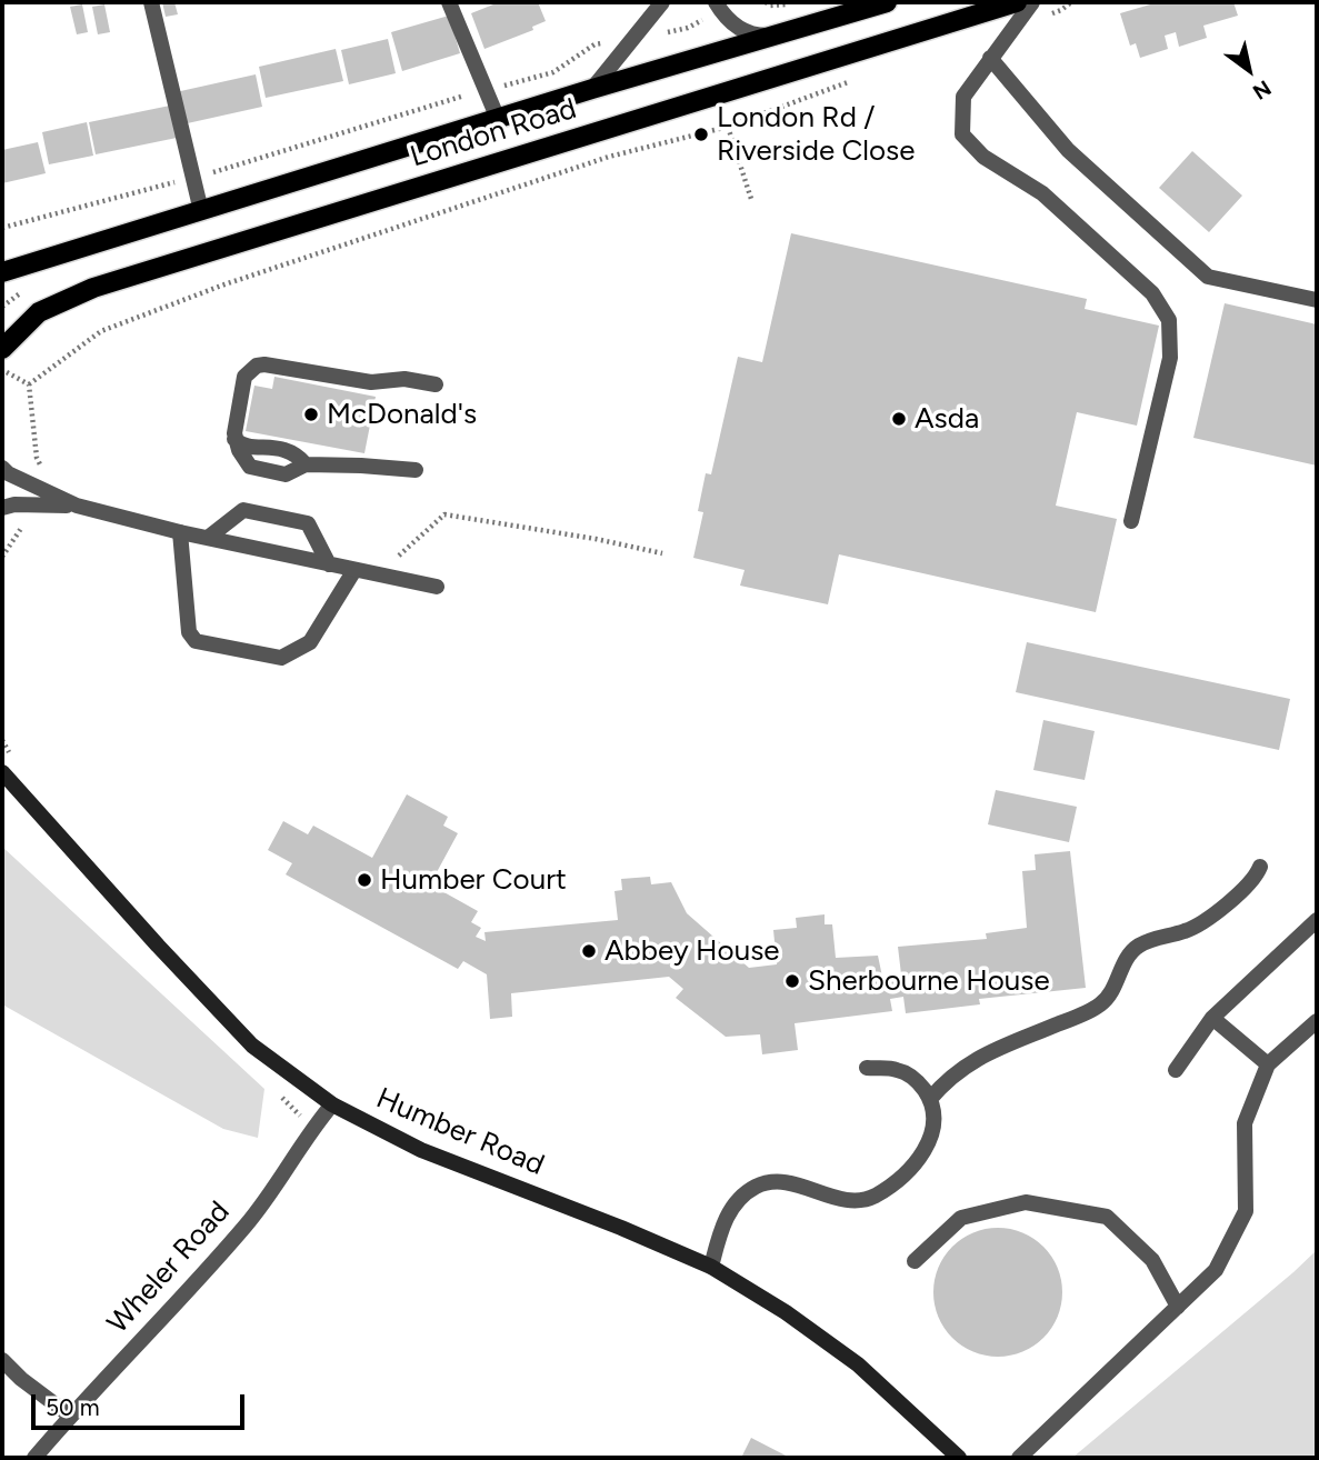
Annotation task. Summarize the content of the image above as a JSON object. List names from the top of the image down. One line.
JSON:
{"streets":{"main road":["London Road","Humber Road"],"street":["Wheler Road"]},"crossings":[["Humber Road","Wheler Road"]],"places":["London Rd / Riverside Close","McDonald's","Asda","Humber Court","Abbey House","Sherbourne House"],"scale_bar":"50 m","north":"bottom right"}
